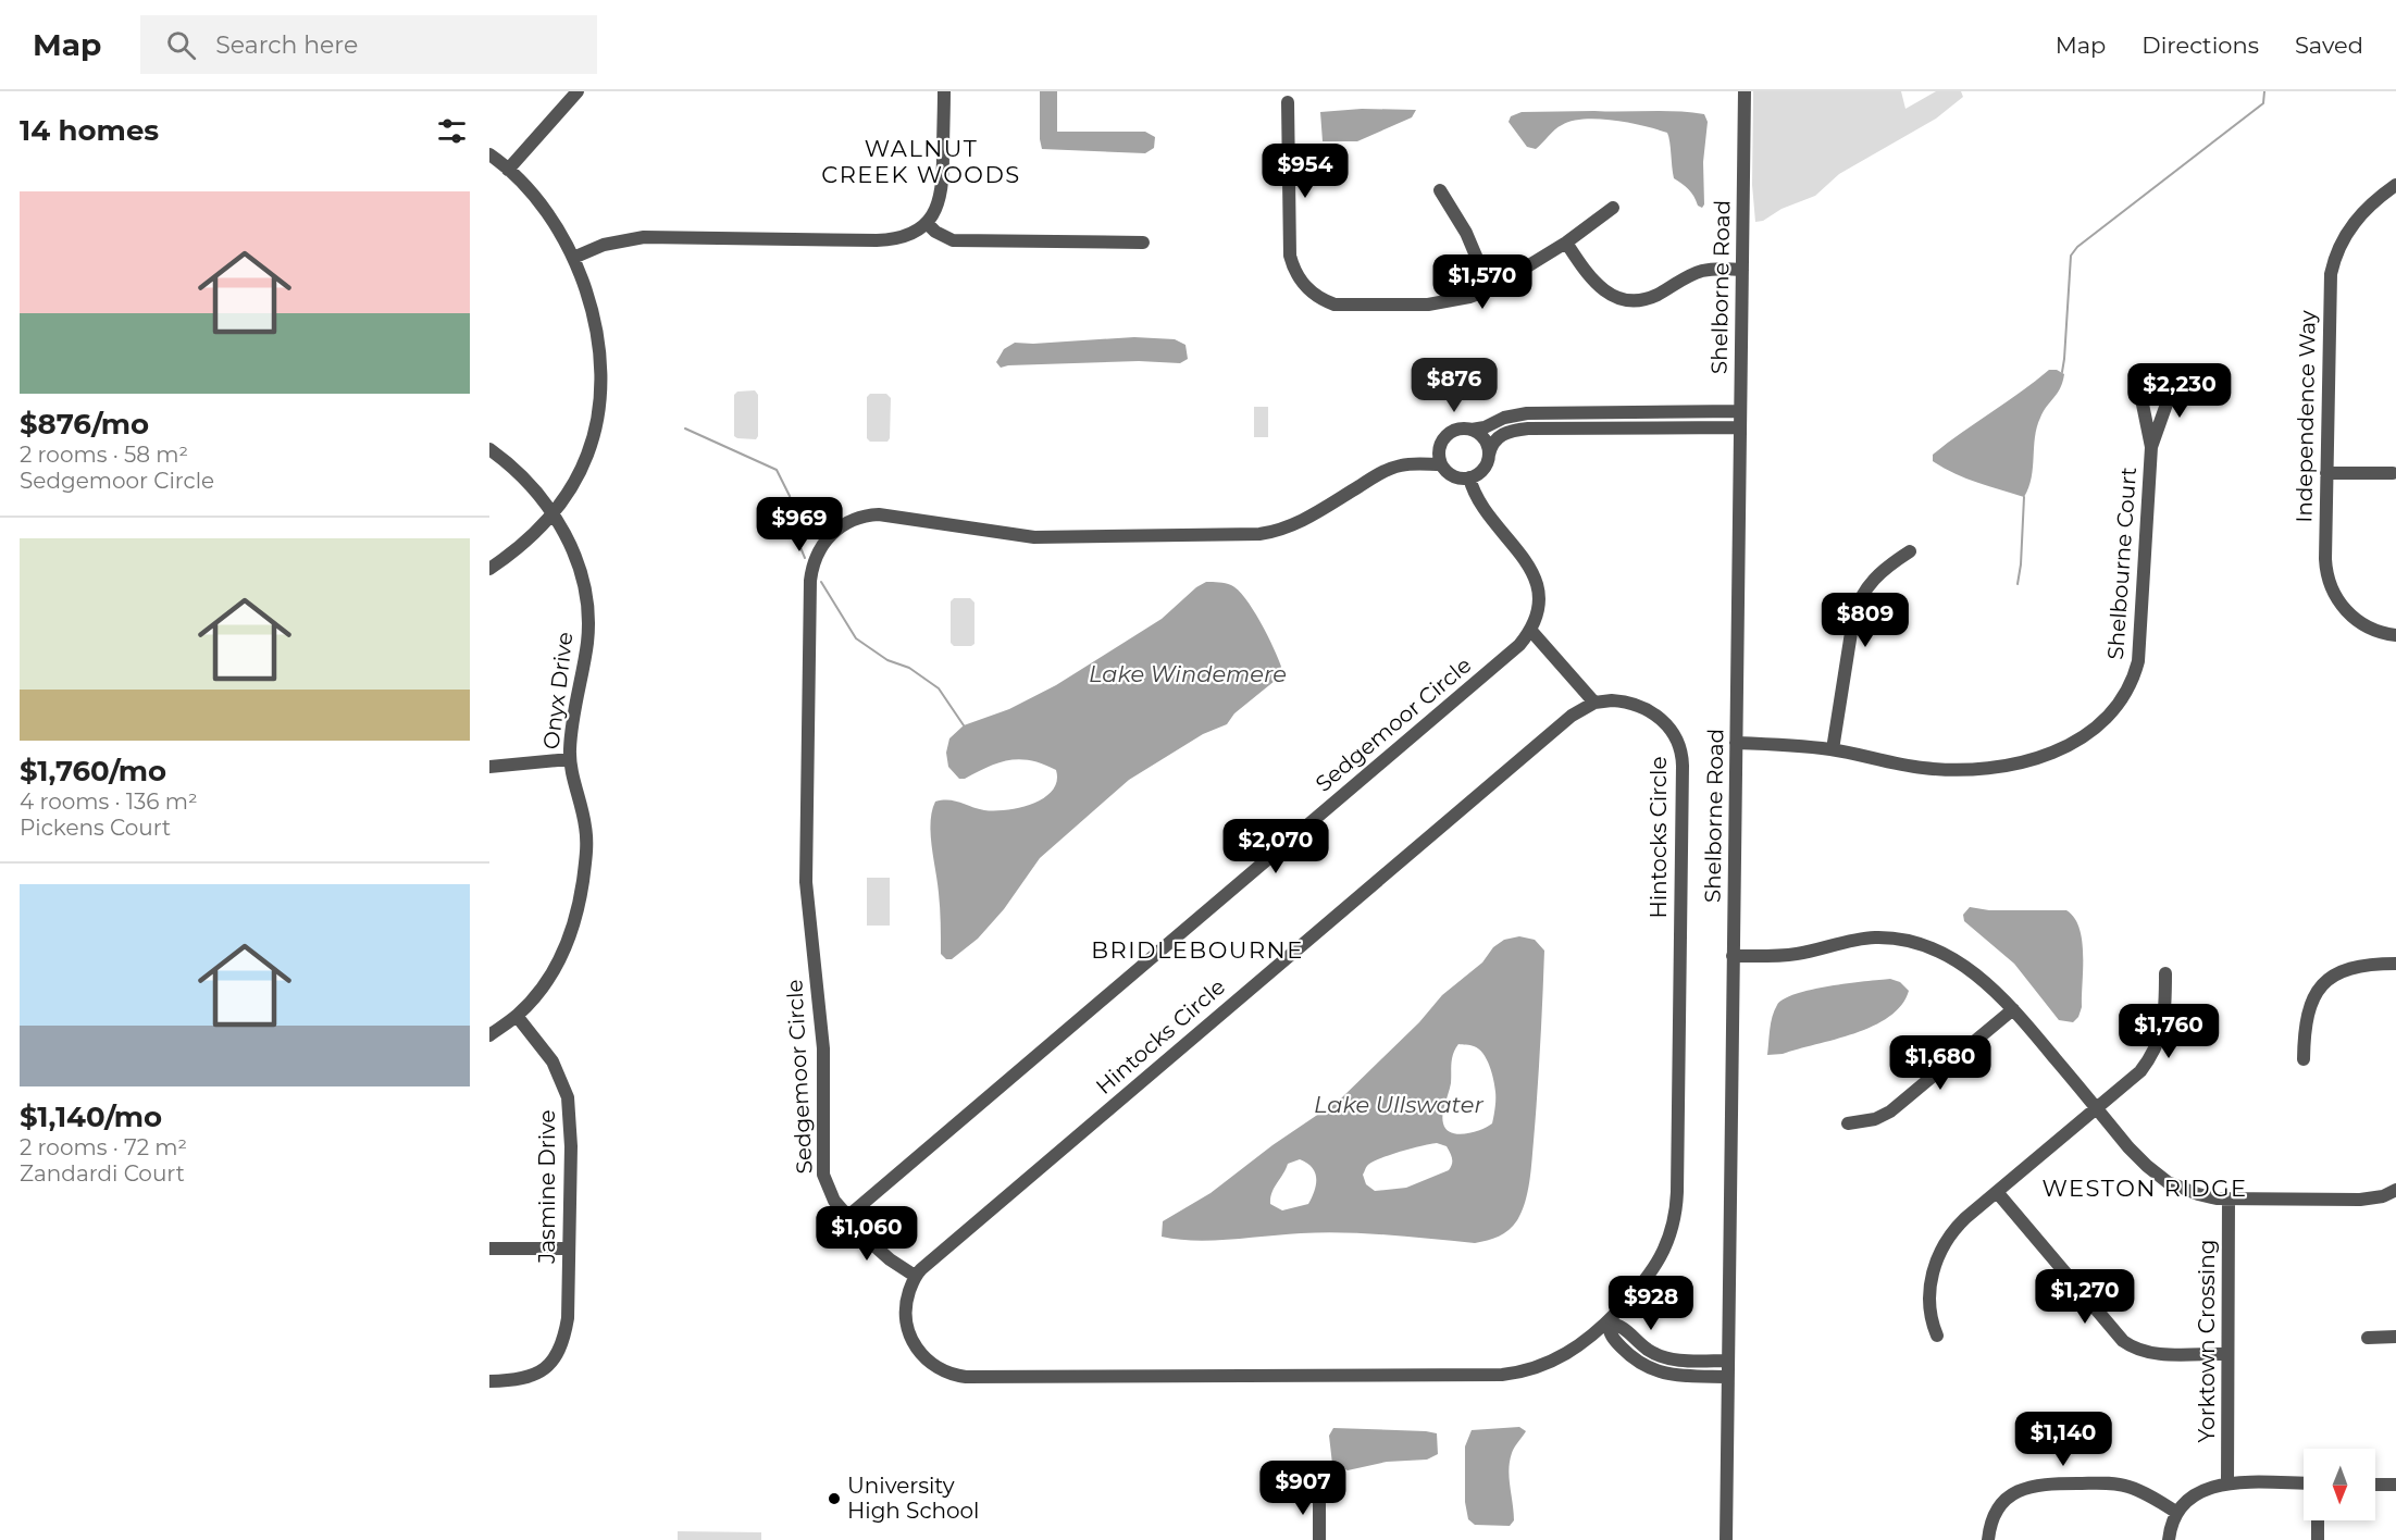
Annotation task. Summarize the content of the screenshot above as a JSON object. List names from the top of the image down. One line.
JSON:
{"streets":{"street":["Shelborne Road","Independence Way","Shelbourne Court","Onyx Drive","Sedgemoor Circle","Hintocks Circle","Jasmine Drive","Yorktown Crossing"]},"crossings":[["Shelborne Road","Shelbourne Court"],["Onyx Drive","Jasmine Drive"]],"districts":["WALNUT CREEK WOODS","BRIDLEBOURNE","WESTON RIDGE"],"water":["Lake Windemere","Lake Ullswater"],"places":["University High School"],"north":"bottom","page":{"header":"Map","search":"Search here","nav":["Map","Directions","Saved"],"heading":"14 homes","price":["$954","$1,570","$876","$2,230","$969","$809","$2,070","$1,760","$1,680","$1,060","$1,270","$928","$1,140","$907"],"list":[{"name":"$876/mo","note":"2 rooms · 58 m² · Sedgemoor Circle"},{"name":"$1,760/mo","note":"4 rooms · 136 m² · Pickens Court"},{"name":"$1,140/mo","note":"2 rooms · 72 m² · Zandardi Court"}]}}
